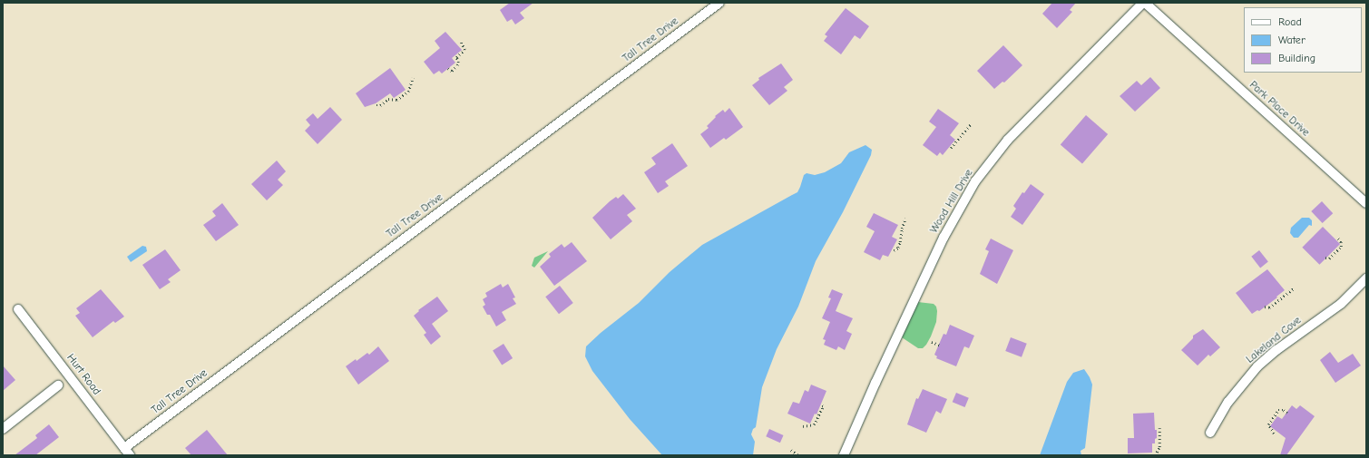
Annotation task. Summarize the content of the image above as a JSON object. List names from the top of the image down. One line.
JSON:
{"streets":{"street":["Tall Tree Drive","Park Place Drive","Wood Hill Drive","Lakeland Cove","Hurt Road"]},"crossings":[["Tall Tree Drive","Hurt Road"],["Park Place Drive","Wood Hill Drive"]],"legend":["Road","Water","Building"]}
